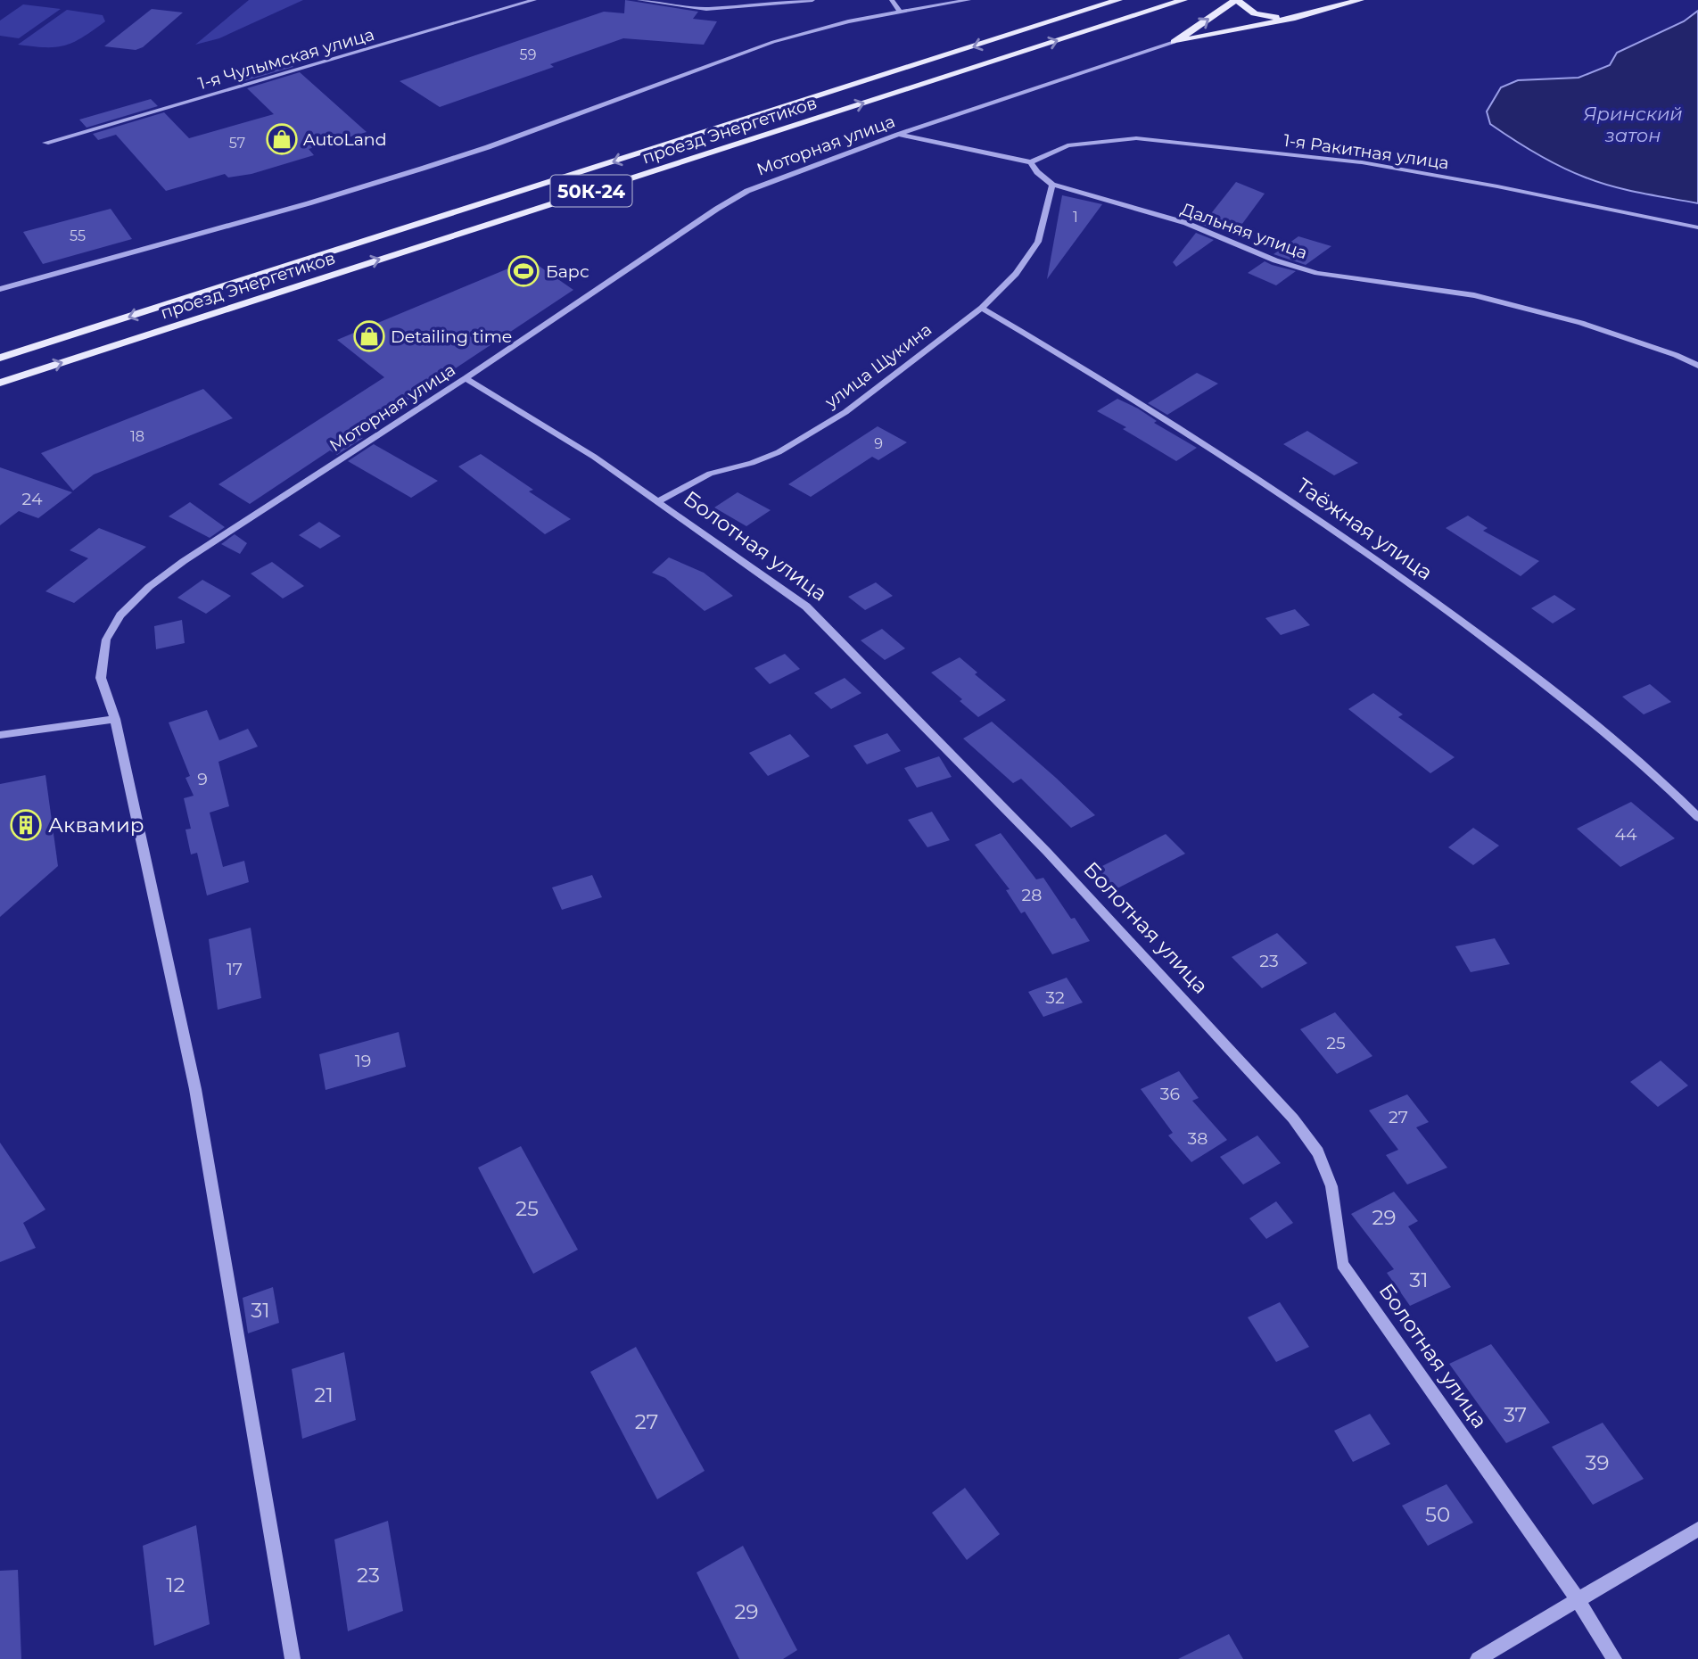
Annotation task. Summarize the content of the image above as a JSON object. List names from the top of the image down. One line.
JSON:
{"streets":{"main road":["проезд Энергетиков","50К-24"],"street":["1-я Чулымская улица","Моторная улица","1-я Ракитная улица","Дальняя улица","улица Щукина","Таёжная улица","Болотная улица"]},"crossings":[["Моторная улица","Болотная улица"],["Дальняя улица","улица Щукина"],["улица Щукина","Таёжная улица"],["улица Щукина","Болотная улица"]],"water":["Яринский затон"],"places":{"shop":["AutoLand","Detailing time"],"sports":["Барс"],"building":["Аквамир"]},"house_numbers":["59","57","1","55","18","9","24","9","44","28","23","17","32","25","19","36","27","38","25","29","31","31","21","37","27","39","50","23","12","29"]}
